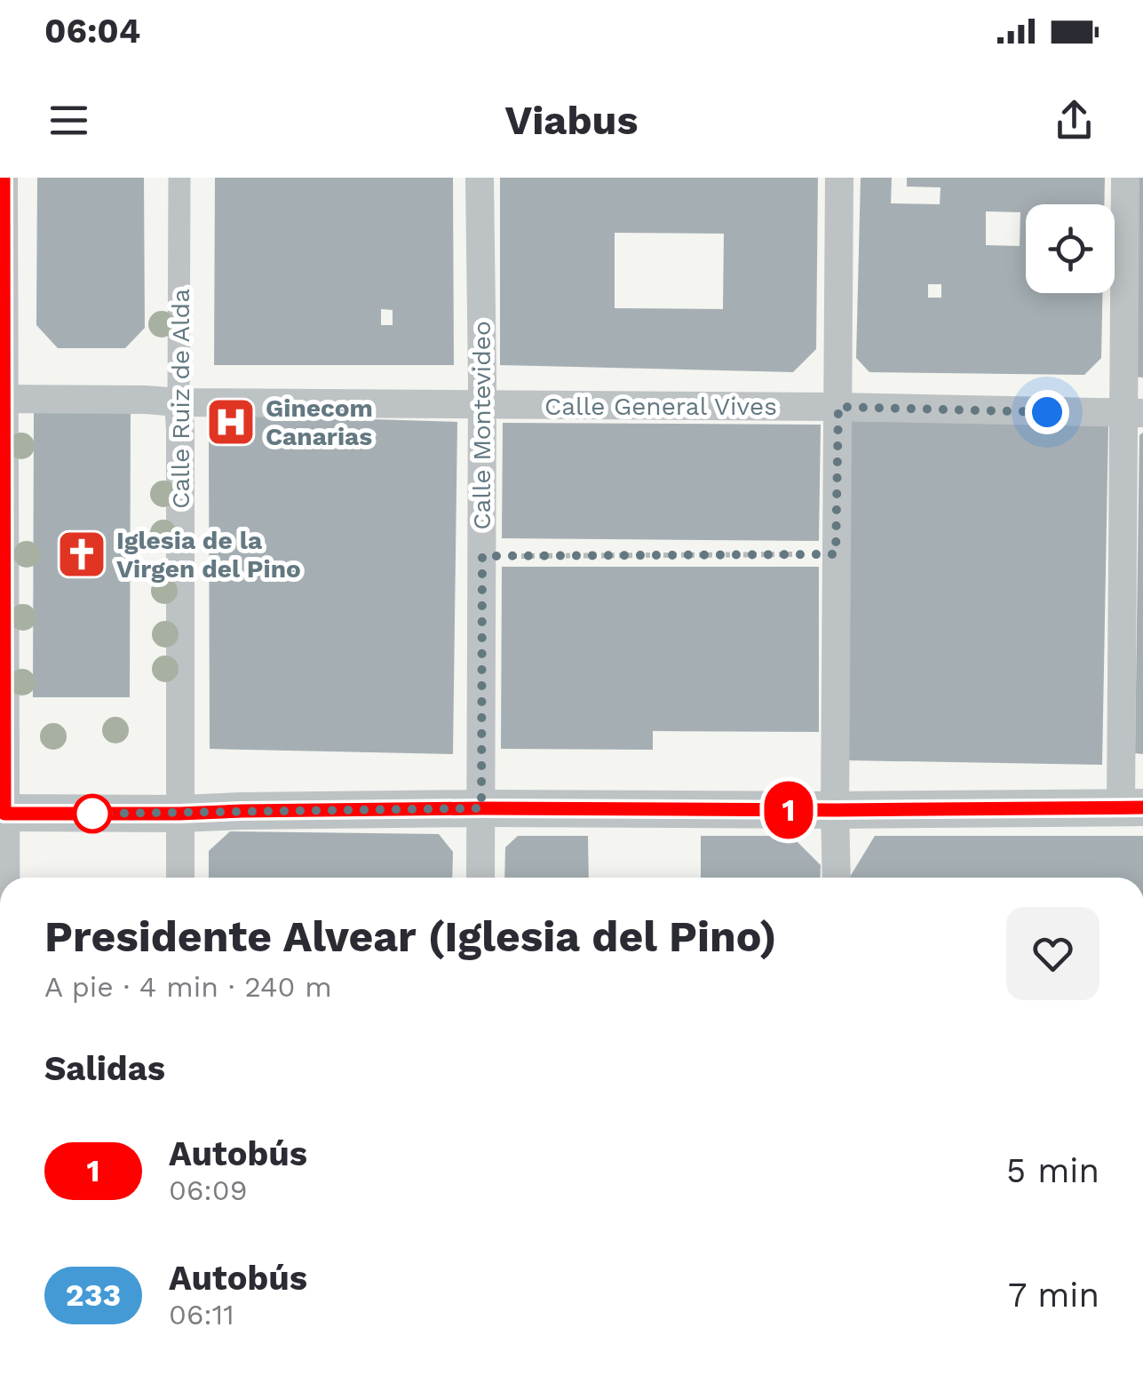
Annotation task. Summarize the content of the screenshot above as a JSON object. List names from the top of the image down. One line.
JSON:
{"streets":{"street":["Calle Ruiz de Alda","Calle General Vives","Calle Montevideo"]},"crossings":[["Calle Ruiz de Alda","Calle General Vives"],["Calle General Vives","Calle Montevideo"]],"places":{"hospital":["Ginecom Canarias"],"church":["Iglesia de la Virgen del Pino"]},"lines":["bus line 1"],"page":{"status":"06:04","header":"Viabus","on_map":"1","heading":[["Presidente Alvear (Iglesia del Pino)","A pie · 4 min · 240 m"],"Salidas"],"list":[{"mark":"1","name":"Autobús","note":"06:09","value":"5 min"},{"mark":"233","name":"Autobús","note":"06:11","value":"7 min"}]}}
